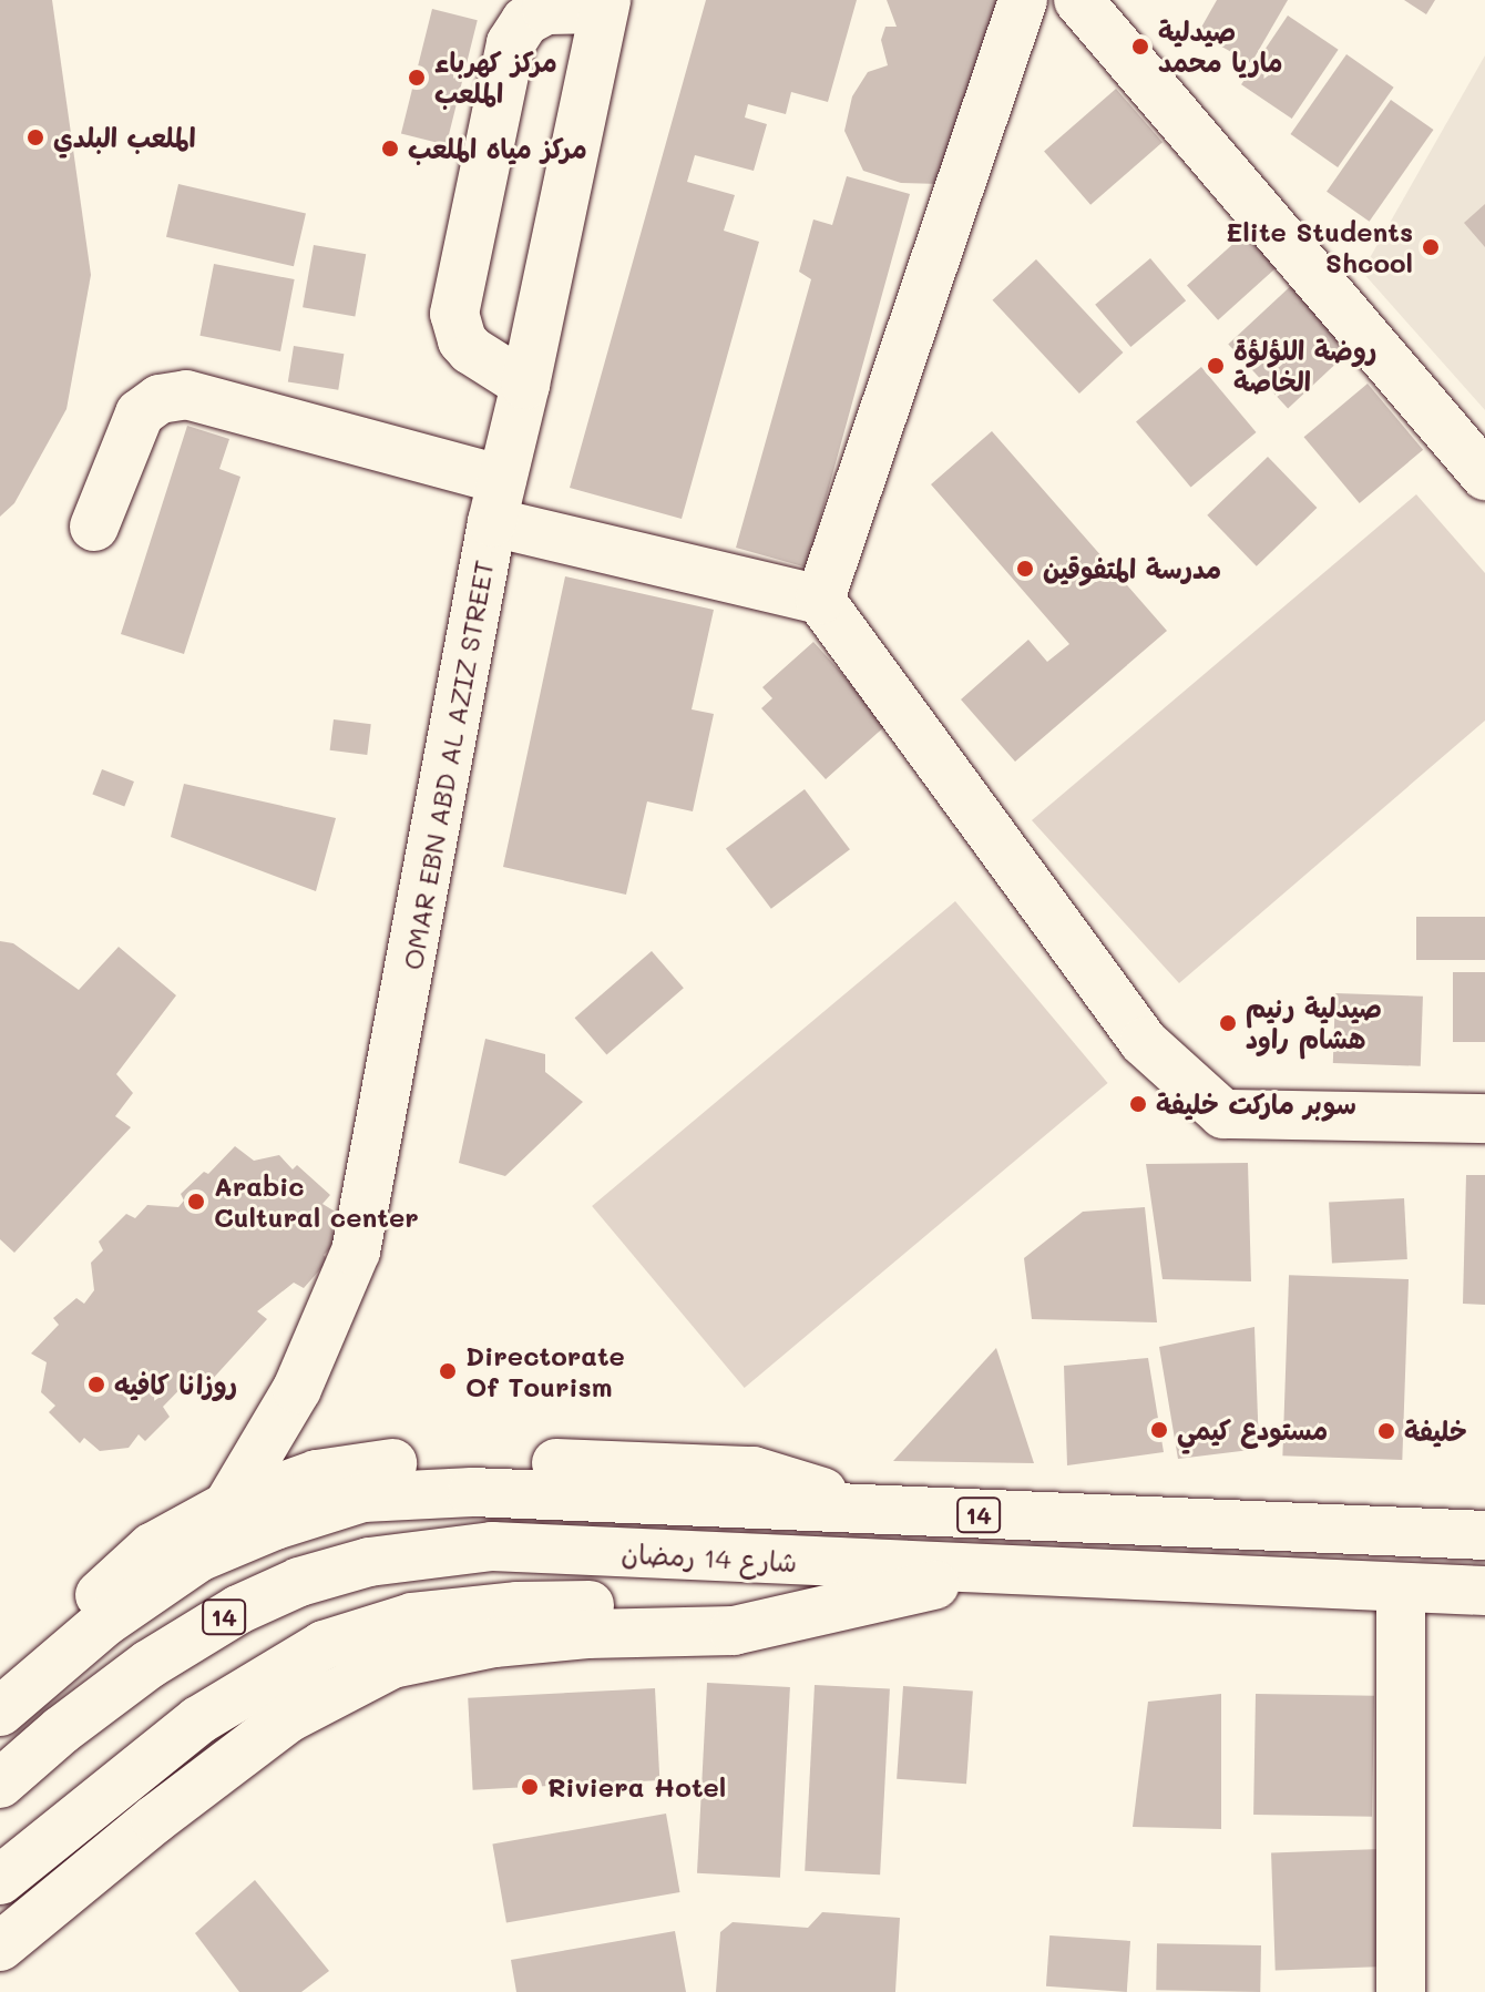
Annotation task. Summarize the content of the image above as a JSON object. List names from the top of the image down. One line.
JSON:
{"streets":{"main road":["OMAR EBN ABD AL AZIZ STREET","14","شارع 14 رمضان"]},"places":["صيدلية ماريا محمد","مركز كهرباء الملعب","الملعب البلدي","مركز مياه الملعب","Elite Students Shcool","روضة اللؤلؤة الخاصة","مدرسة المتفوقين","صيدلية رنيم هشام راود","سوبر ماركت خليفة","Arabic Cultural center","Directorate Of Tourism","روزانا كافيه","مستودع كيمي","خليفة","Riviera Hotel"]}
